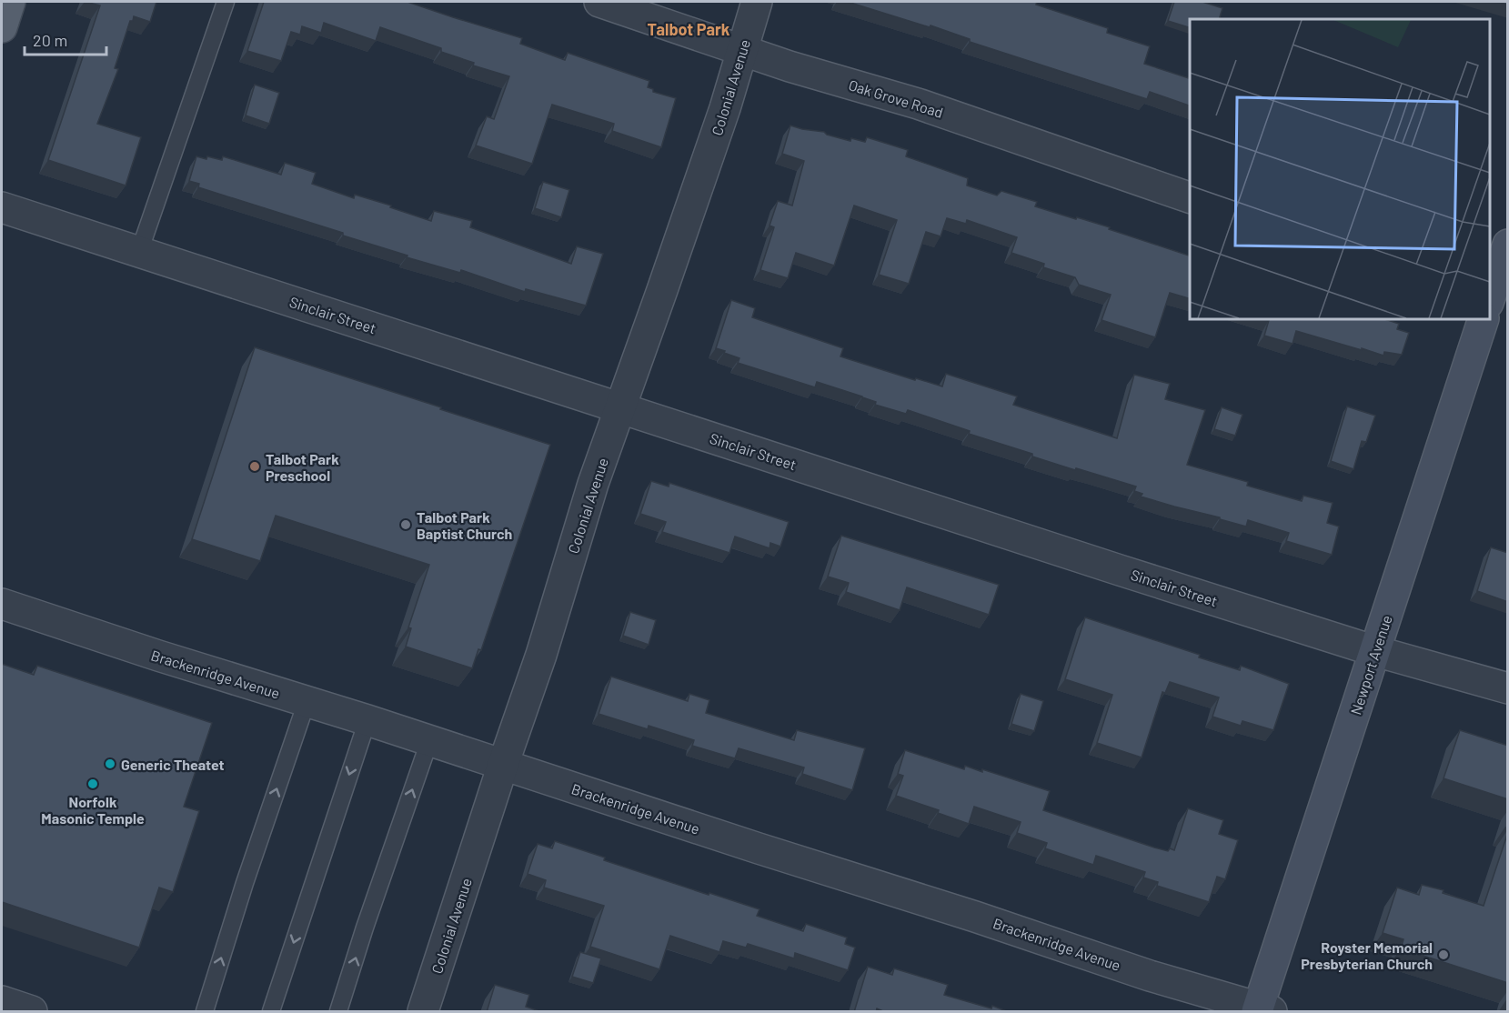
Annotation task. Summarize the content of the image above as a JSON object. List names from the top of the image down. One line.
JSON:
{"streets":{"street":["Colonial Avenue","Oak Grove Road","Sinclair Street","Newport Avenue","Brackenridge Avenue"]},"crossings":[["Colonial Avenue","Oak Grove Road"],["Colonial Avenue","Sinclair Street"],["Colonial Avenue","Brackenridge Avenue"],["Sinclair Street","Newport Avenue"],["Newport Avenue","Brackenridge Avenue"]],"districts":["Talbot Park"],"places":["Talbot Park Preschool","Talbot Park Baptist Church","Generic Theatet","Norfolk Masonic Temple","Royster Memorial Presbyterian Church"],"scale_bar":"20 m"}
